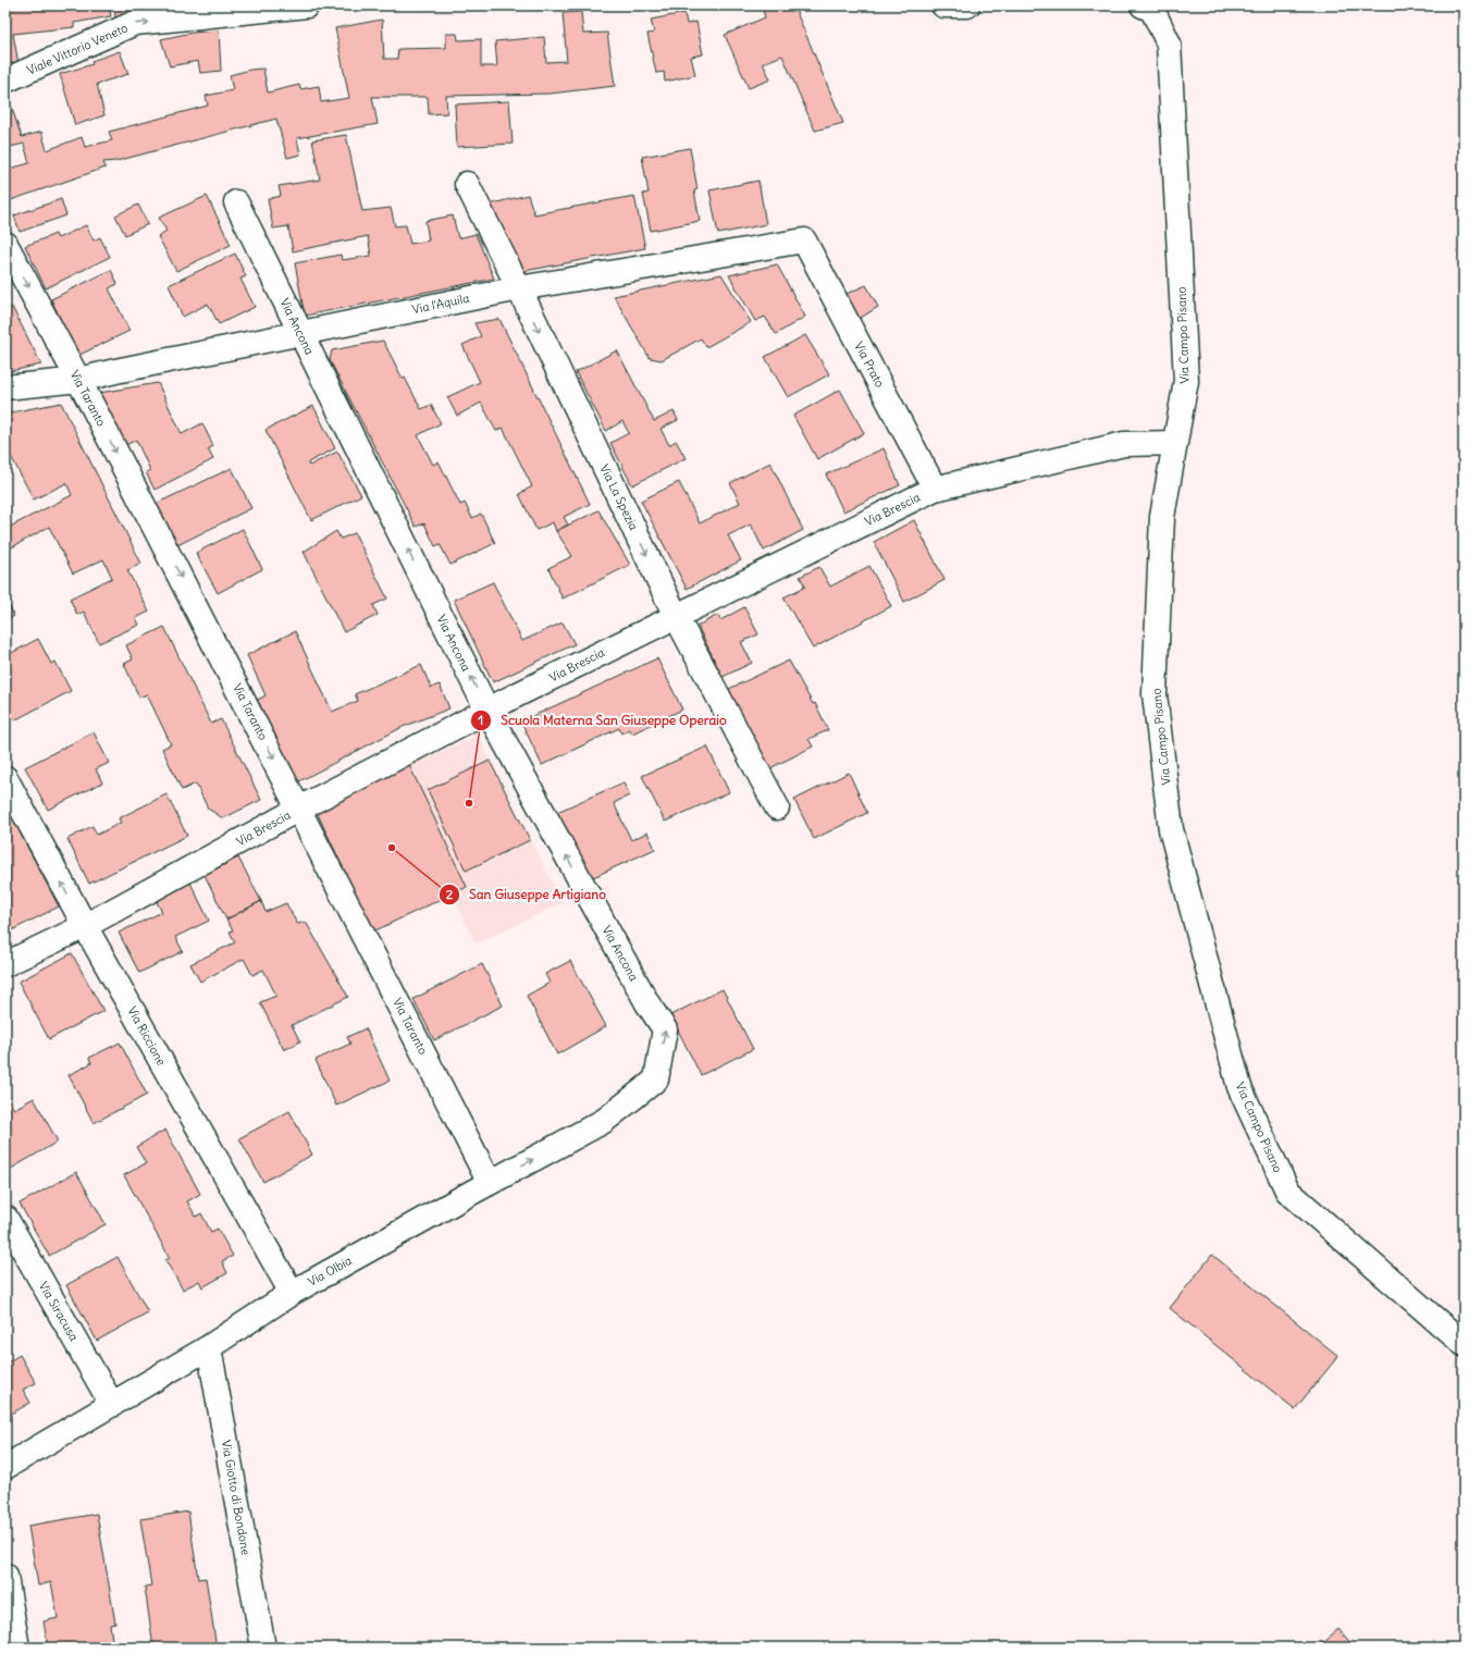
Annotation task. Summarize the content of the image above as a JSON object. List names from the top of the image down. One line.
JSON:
{"streets":{"street":["Viale Vittorio Veneto","Via l'Aquila","Via Ancona","Via Campo Pisano","Via Prato","Via Taranto","Via La Spezia","Via Brescia","Via Riccione","Via Olbia","Via Siracusa","Via Giotto di Bondone"]},"crossings":[["Via l'Aquila","Via Ancona"],["Via l'Aquila","Via Prato"],["Via l'Aquila","Via Taranto"],["Via l'Aquila","Via La Spezia"],["Via Ancona","Via Brescia"],["Via Ancona","Via Olbia"],["Via Campo Pisano","Via Brescia"],["Via Prato","Via Brescia"],["Via Taranto","Via Brescia"],["Via Taranto","Via Olbia"],["Via La Spezia","Via Brescia"],["Via Brescia","Via Riccione"],["Via Riccione","Via Olbia"],["Via Olbia","Via Siracusa"],["Via Olbia","Via Giotto di Bondone"]],"one_way":["Viale Vittorio Veneto","Via Ancona","Via Taranto","Via La Spezia"],"places":["Scuola Materna San Giuseppe Operaio","San Giuseppe Artigiano"]}
